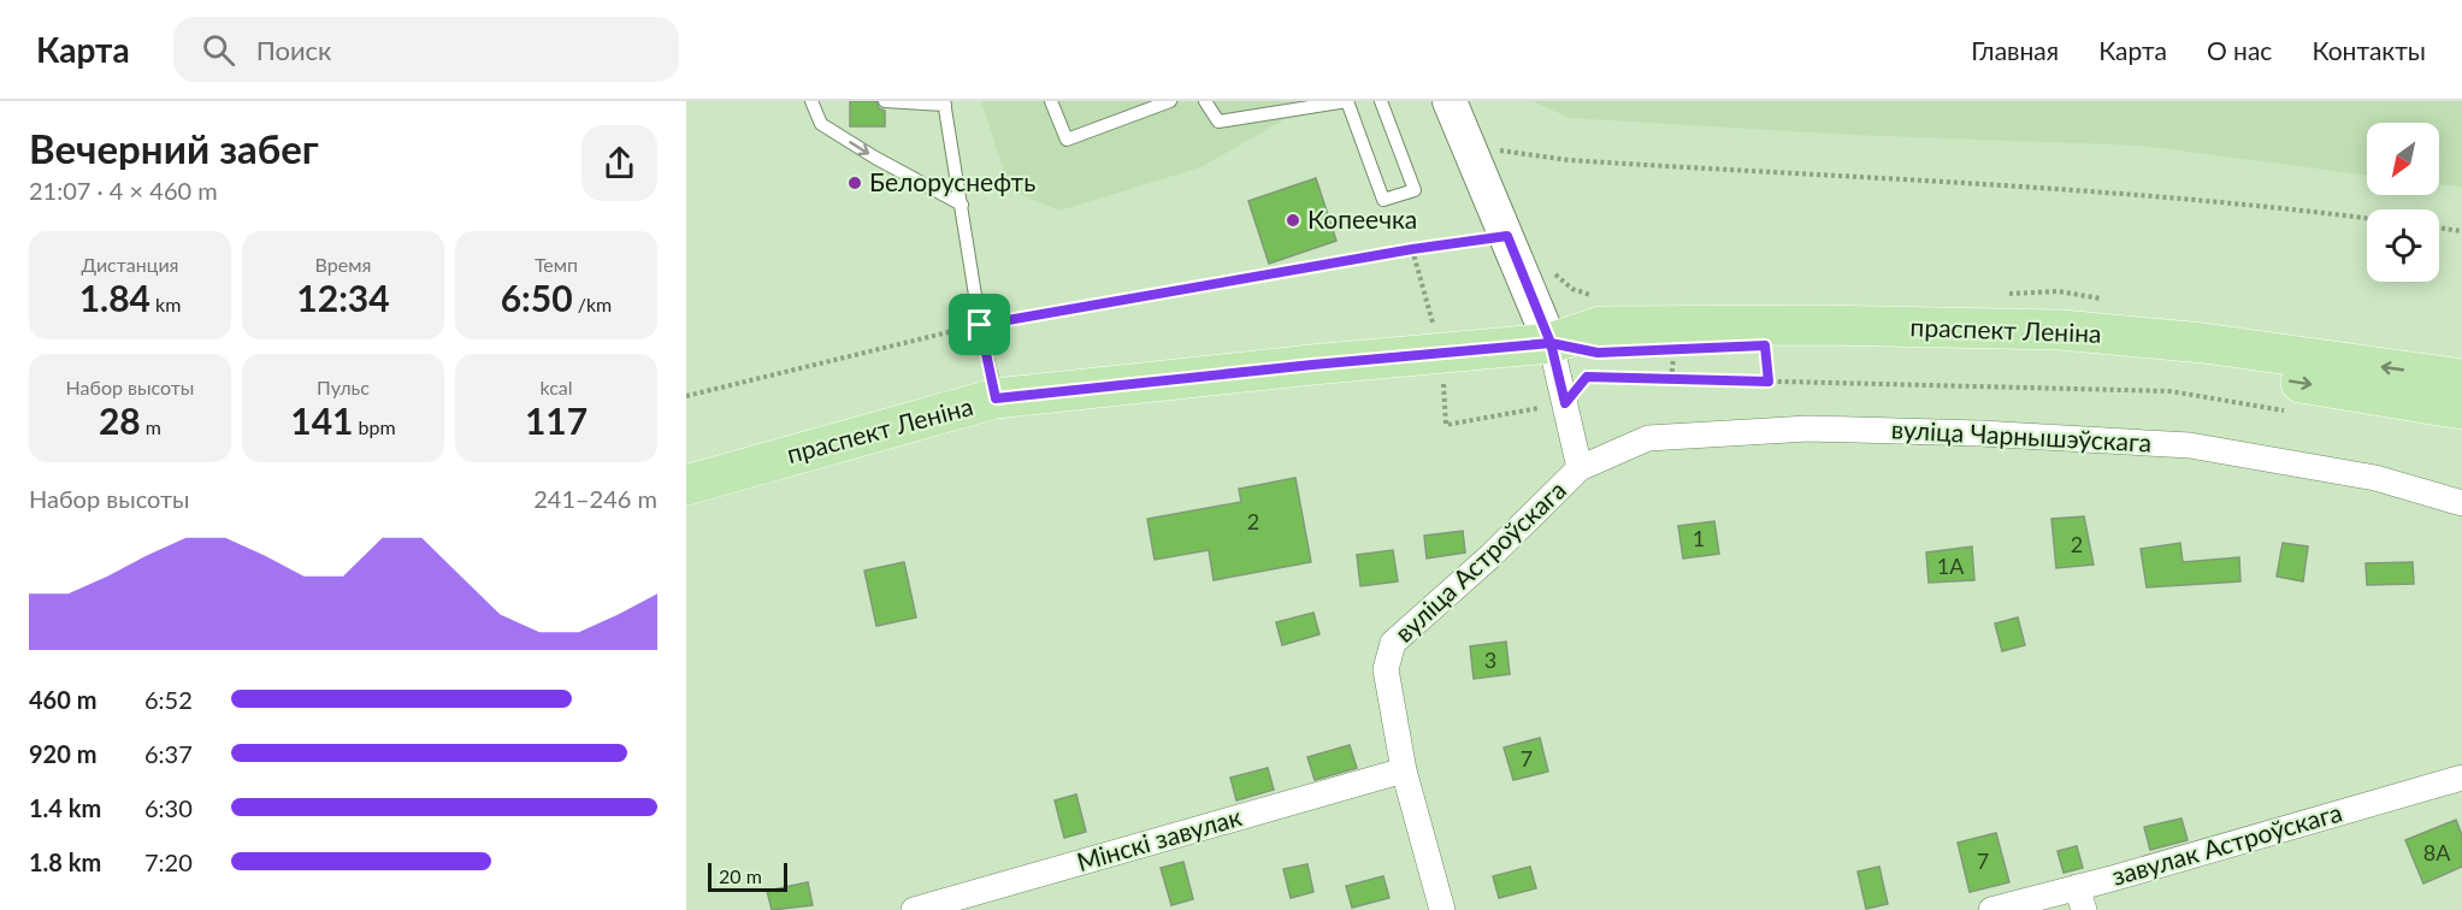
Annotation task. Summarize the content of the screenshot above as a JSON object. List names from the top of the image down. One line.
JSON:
{"streets":{"main road":["праспект Леніна"],"street":["вуліца Чарнышэўскага","вуліца Астроўскага","Мінскі завулак","завулак Астроўскага"]},"crossings":[["праспект Леніна","вуліца Астроўскага"],["вуліца Чарнышэўскага","вуліца Астроўскага"],["вуліца Астроўскага","Мінскі завулак"]],"places":["Белоруснефть","Копеечка"],"house_numbers":["2","1","2","1А","3","7","8А","7"],"scale_bar":"20 m","north":"bottom left","page":{"header":"Карта","search":"Поиск","nav":["Главная","Карта","О нас","Контакты"],"heading":["Вечерний забег","21:07 · 4 × 460 m"],"stats":[["Дистанция","1.84 km"],["Время","12:34"],["Темп","6:50 /km"],["Набор высоты","28 m"],["Пульс","141 bpm"],["kcal","117"]],"chart":["Набор высоты","241–246 m"],"list":[{"name":"460 m","note":"6:52"},{"name":"920 m","note":"6:37"},{"name":"1.4 km","note":"6:30"},{"name":"1.8 km","note":"7:20"}],"scale":"20 m"}}
